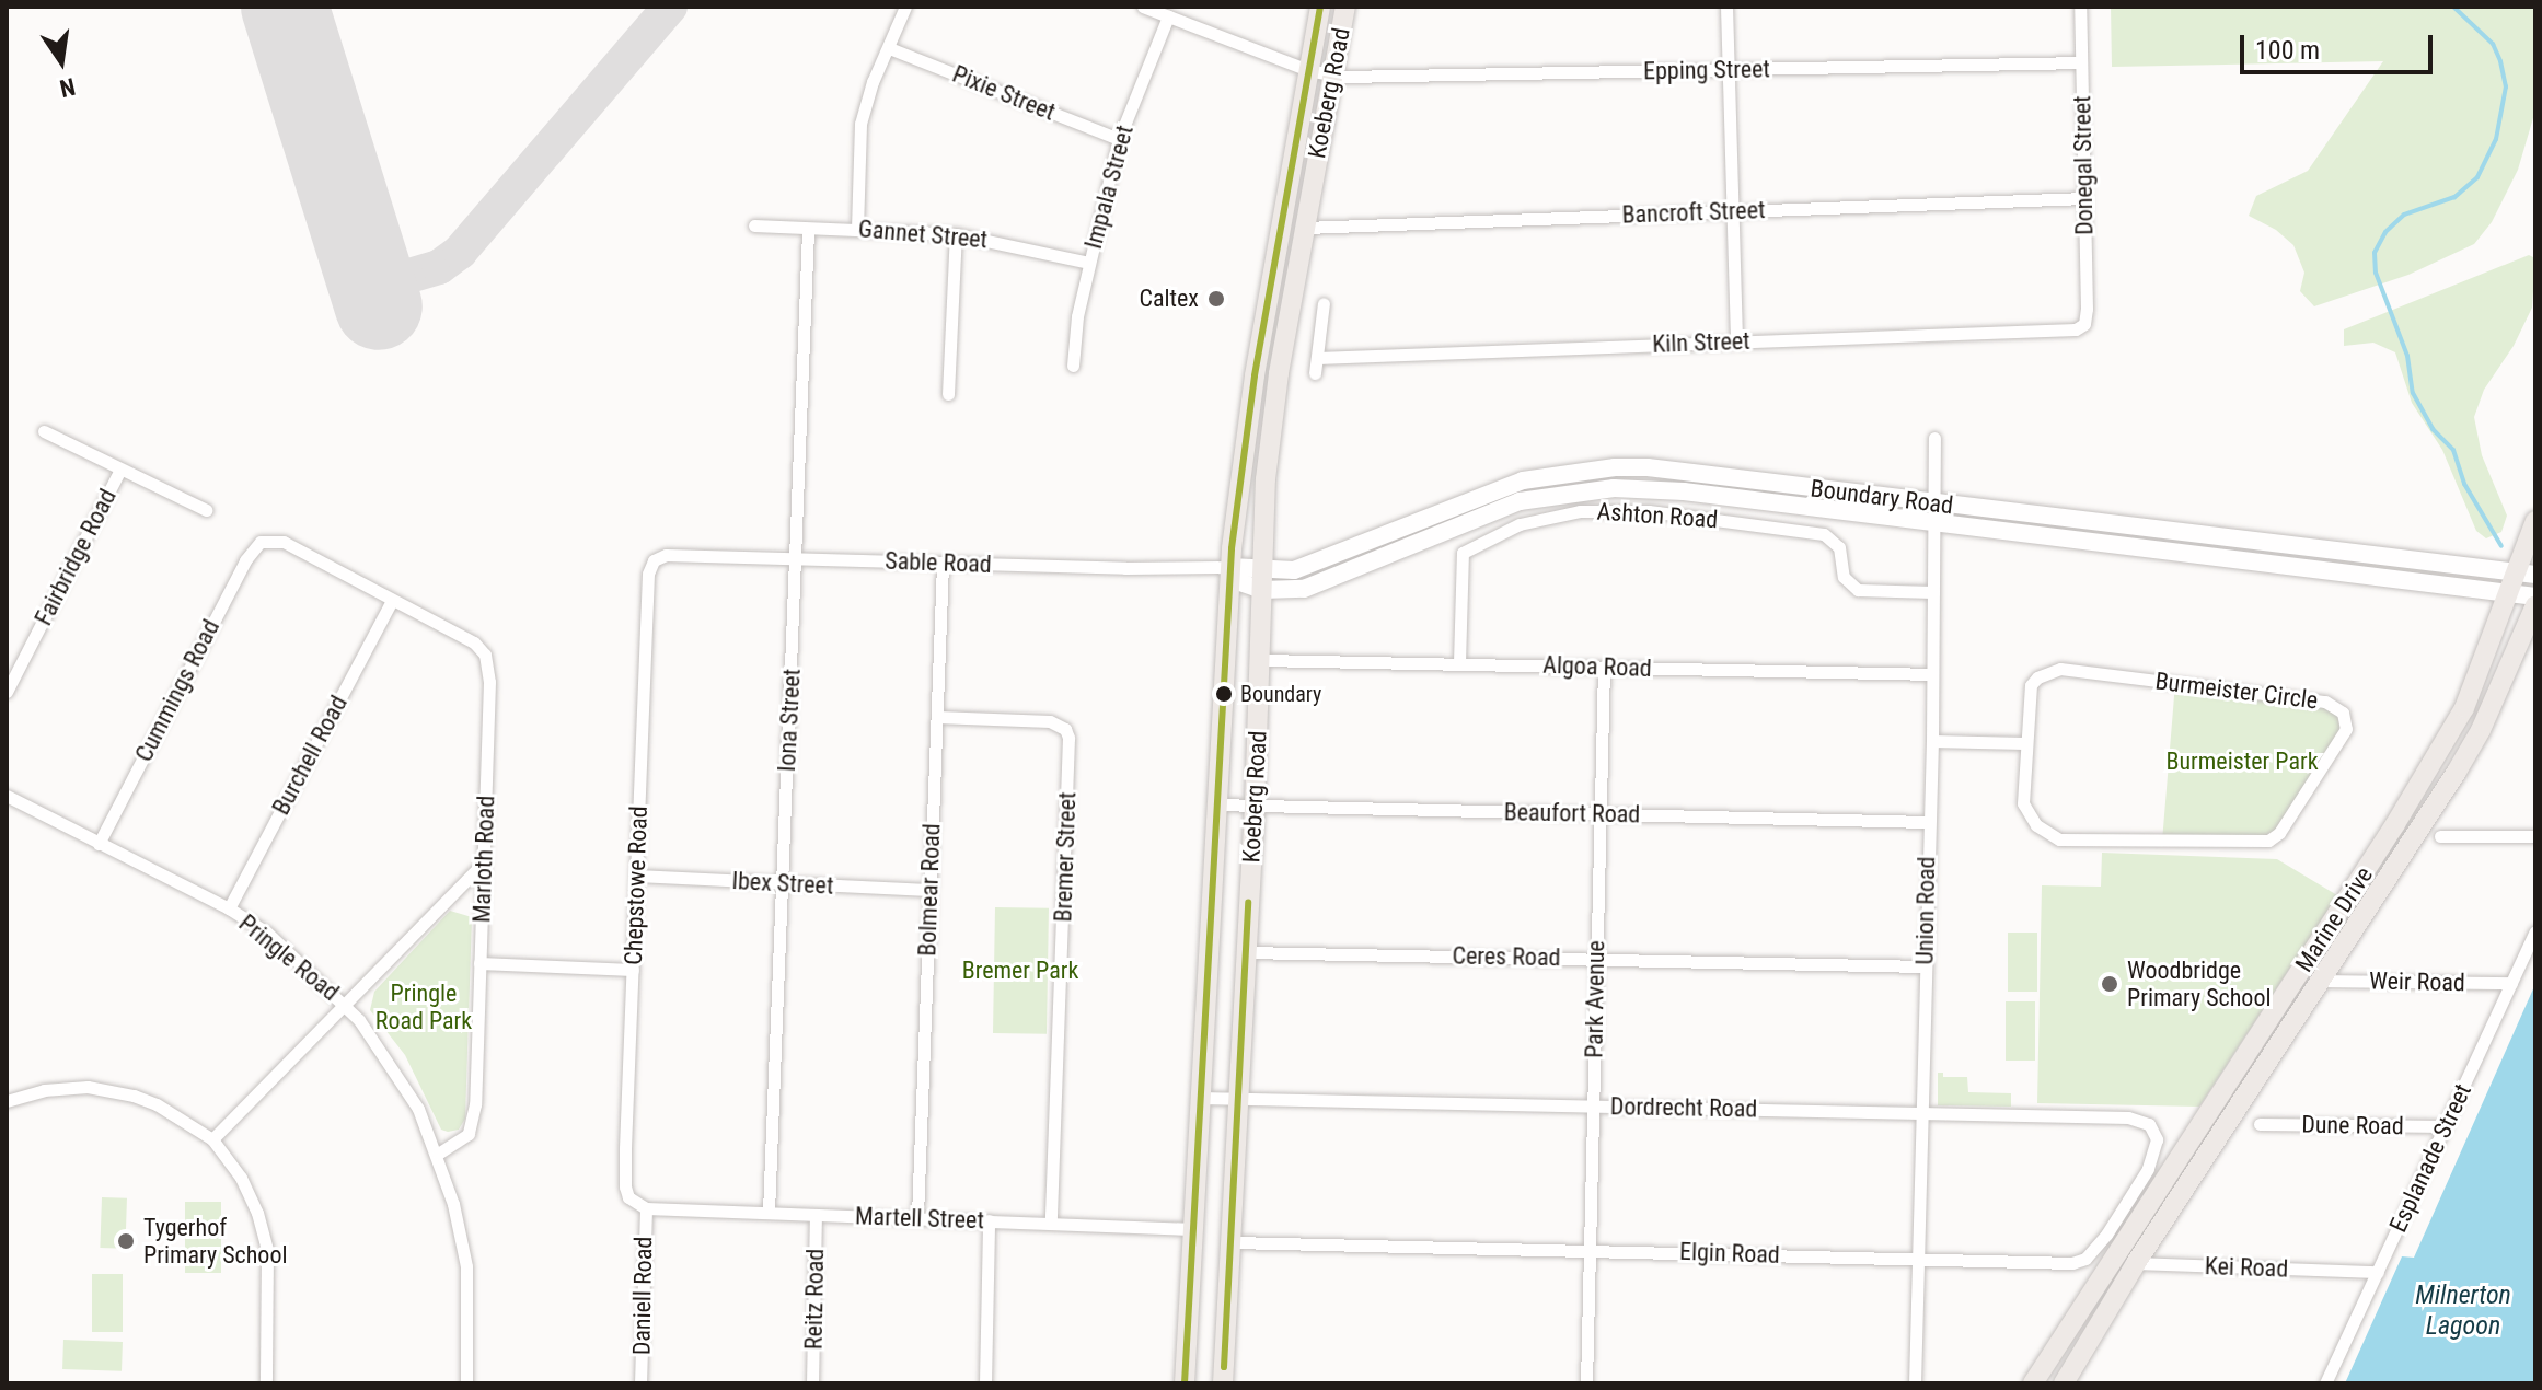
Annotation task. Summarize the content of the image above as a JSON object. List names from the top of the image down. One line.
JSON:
{"streets":{"main road":["Koeberg Road","Boundary Road","Marine Drive"],"street":["Epping Street","Pixie Street","Donegal Street","Impala Street","Bancroft Street","Gannet Street","Kiln Street","Ashton Road","Fairbridge Road","Sable Road","Algoa Road","Cummings Road","Burmeister Circle","Iona Street","Burchell Road","Beaufort Road","Bremer Street","Marloth Road","Ibex Street","Chepstowe Road","Bolmear Road","Union Road","Ceres Road","Pringle Road","Weir Road","Park Avenue","Dordrecht Road","Dune Road","Esplanade Street","Martell Street","Elgin Road","Kei Road","Daniell Road","Reitz Road"]},"crossings":[["Epping Street","Koeberg Road"],["Epping Street","Donegal Street"],["Epping Street","Impala Street"],["Pixie Street","Impala Street"],["Koeberg Road","Bancroft Street"],["Koeberg Road","Boundary Road"],["Koeberg Road","Sable Road"],["Koeberg Road","Algoa Road"],["Koeberg Road","Beaufort Road"],["Koeberg Road","Ceres Road"],["Koeberg Road","Dordrecht Road"],["Koeberg Road","Martell Street"],["Koeberg Road","Elgin Road"],["Donegal Street","Bancroft Street"],["Donegal Street","Kiln Street"],["Impala Street","Gannet Street"],["Gannet Street","Iona Street"],["Boundary Road","Union Road"],["Boundary Road","Marine Drive"],["Ashton Road","Algoa Road"],["Ashton Road","Union Road"],["Sable Road","Iona Street"],["Sable Road","Chepstowe Road"],["Sable Road","Bolmear Road"],["Algoa Road","Union Road"],["Algoa Road","Park Avenue"],["Cummings Road","Burchell Road"],["Cummings Road","Marloth Road"],["Cummings Road","Pringle Road"],["Iona Street","Ibex Street"],["Iona Street","Martell Street"],["Burchell Road","Marloth Road"],["Burchell Road","Pringle Road"],["Beaufort Road","Union Road"],["Beaufort Road","Park Avenue"],["Bremer Street","Bolmear Road"],["Bremer Street","Martell Street"],["Marloth Road","Pringle Road"],["Ibex Street","Chepstowe Road"],["Ibex Street","Bolmear Road"],["Chepstowe Road","Martell Street"],["Chepstowe Road","Daniell Road"],["Bolmear Road","Martell Street"],["Union Road","Ceres Road"],["Union Road","Dordrecht Road"],["Union Road","Elgin Road"],["Marine Drive","Weir Road"],["Marine Drive","Kei Road"],["Ceres Road","Park Avenue"],["Weir Road","Esplanade Street"],["Park Avenue","Dordrecht Road"],["Park Avenue","Elgin Road"],["Dordrecht Road","Elgin Road"],["Dune Road","Esplanade Street"],["Esplanade Street","Kei Road"],["Martell Street","Daniell Road"],["Martell Street","Reitz Road"]],"water":["Milnerton Lagoon"],"parks":["Burmeister Park","Bremer Park","Pringle Road Park"],"places":["Caltex","Boundary","Woodbridge Primary School","Tygerhof Primary School"],"scale_bar":"100 m","north":"bottom"}
